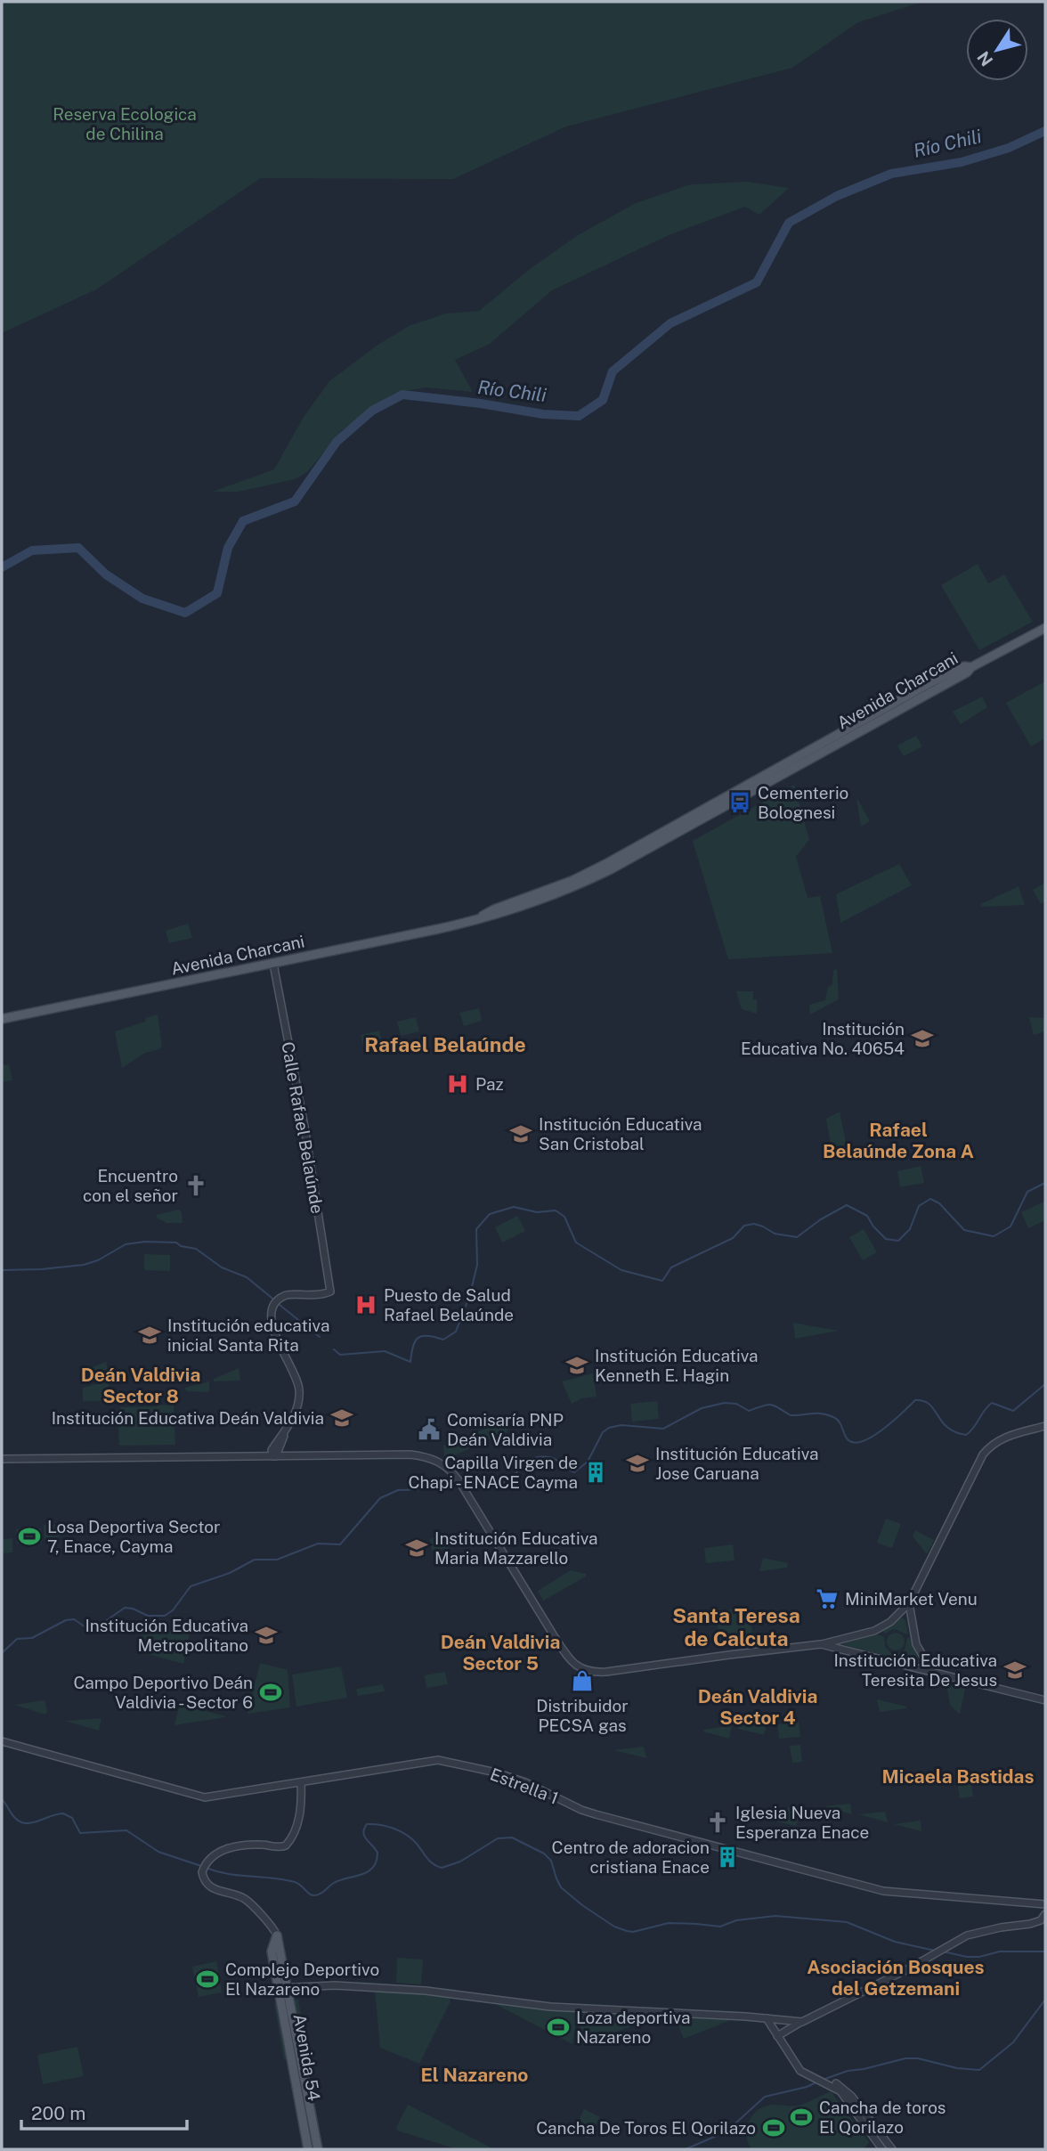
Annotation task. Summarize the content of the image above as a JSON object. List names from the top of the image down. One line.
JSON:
{"streets":{"main road":["Avenida Charcani","Avenida 54"],"street":["Calle Rafael Belaúnde","Estrella 1"]},"crossings":[["Avenida Charcani","Calle Rafael Belaúnde"]],"districts":["Rafael Belaúnde","Rafael Belaúnde Zona A","Deán Valdivia Sector 8","Santa Teresa de Calcuta","Deán Valdivia Sector 5","Deán Valdivia Sector 4","Micaela Bastidas","Asociación Bosques del Getzemani","El Nazareno"],"water":["Río Chili"],"parks":["Reserva Ecologica de Chilina"],"places":{"bus stop":["Cementerio Bolognesi"],"school or university":["Institución Educativa No. 40654","Institución Educativa San Cristobal","Institución educativa inicial Santa Rita","Institución Educativa Kenneth E. Hagin","Institución Educativa Deán Valdivia","Institución Educativa Jose Caruana","Institución Educativa Maria Mazzarello","Institución Educativa Metropolitano","Institución Educativa Teresita De Jesus"],"hospital":["Paz","Puesto de Salud Rafael Belaúnde"],"church":["Encuentro con el señor","Iglesia Nueva Esperanza Enace"],"public building":["Comisaría PNP Deán Valdivia"],"building":["Capilla Virgen de Chapi - ENACE Cayma","Centro de adoracion cristiana Enace"],"sports":["Losa Deportiva Sector 7, Enace, Cayma","Campo Deportivo Deán Valdivia - Sector 6","Complejo Deportivo El Nazareno","Loza deportiva Nazareno","Cancha de toros El Qorilazo","Cancha De Toros El Qorilazo"],"supermarket":["MiniMarket Venu"],"shop":["Distribuidor PECSA gas"]},"scale_bar":"200 m","north":"bottom left"}
